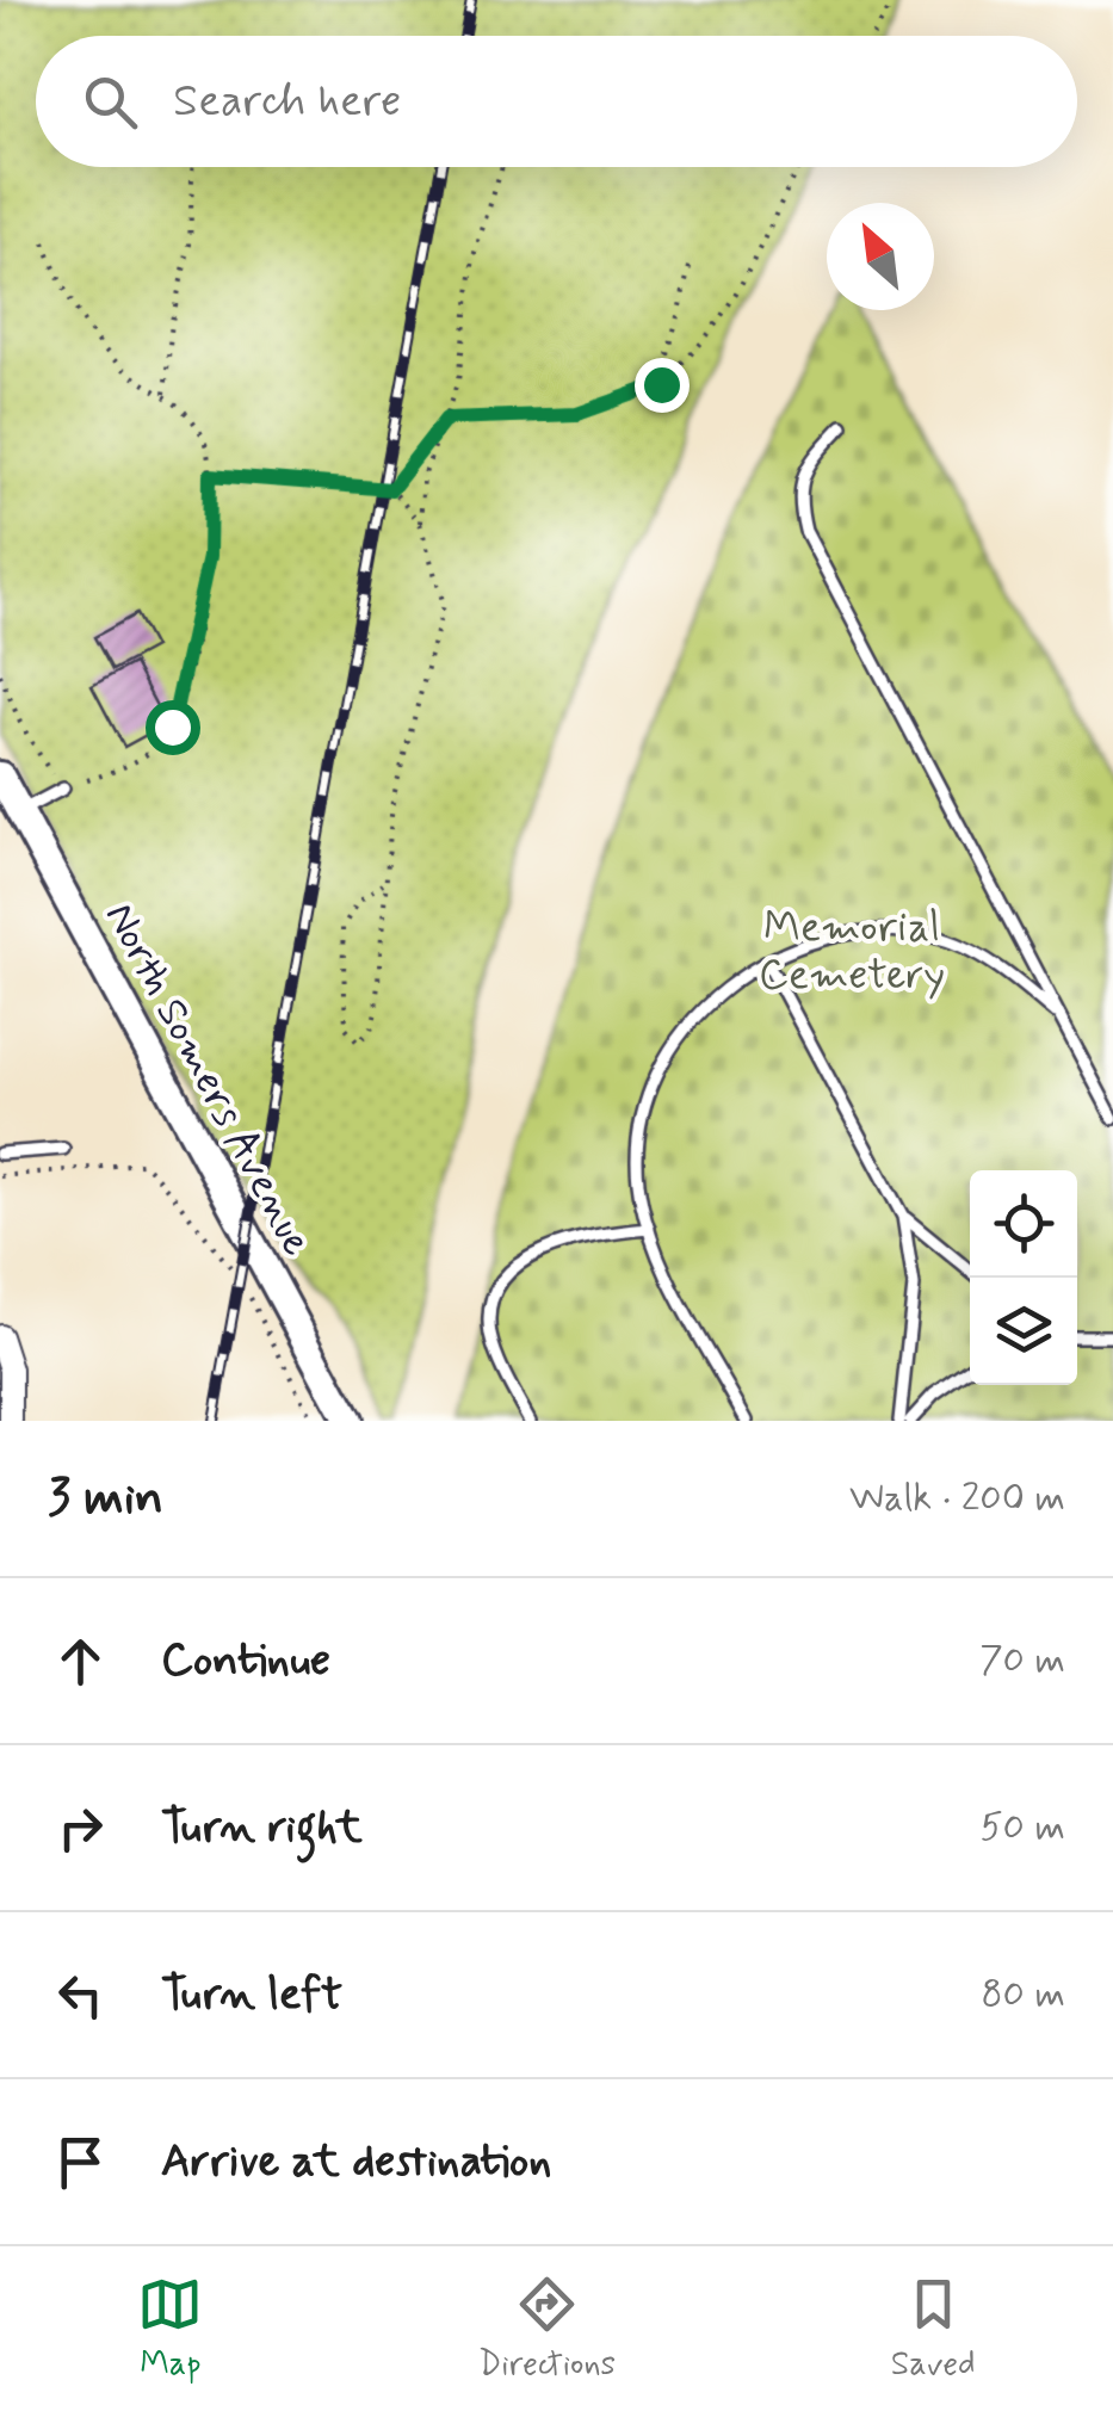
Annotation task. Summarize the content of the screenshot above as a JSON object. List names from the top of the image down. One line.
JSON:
{"streets":{"street":["North Somers Avenue"]},"parks":["Memorial Cemetery"],"north":"top left","page":{"search":"Search here","heading":["3 min","Walk · 200 m"],"list":[["Continue","70 m"],["Turn right","50 m"],["Turn left","80 m"],"Arrive at destination"],"nav":["Map","Directions","Saved"]}}
